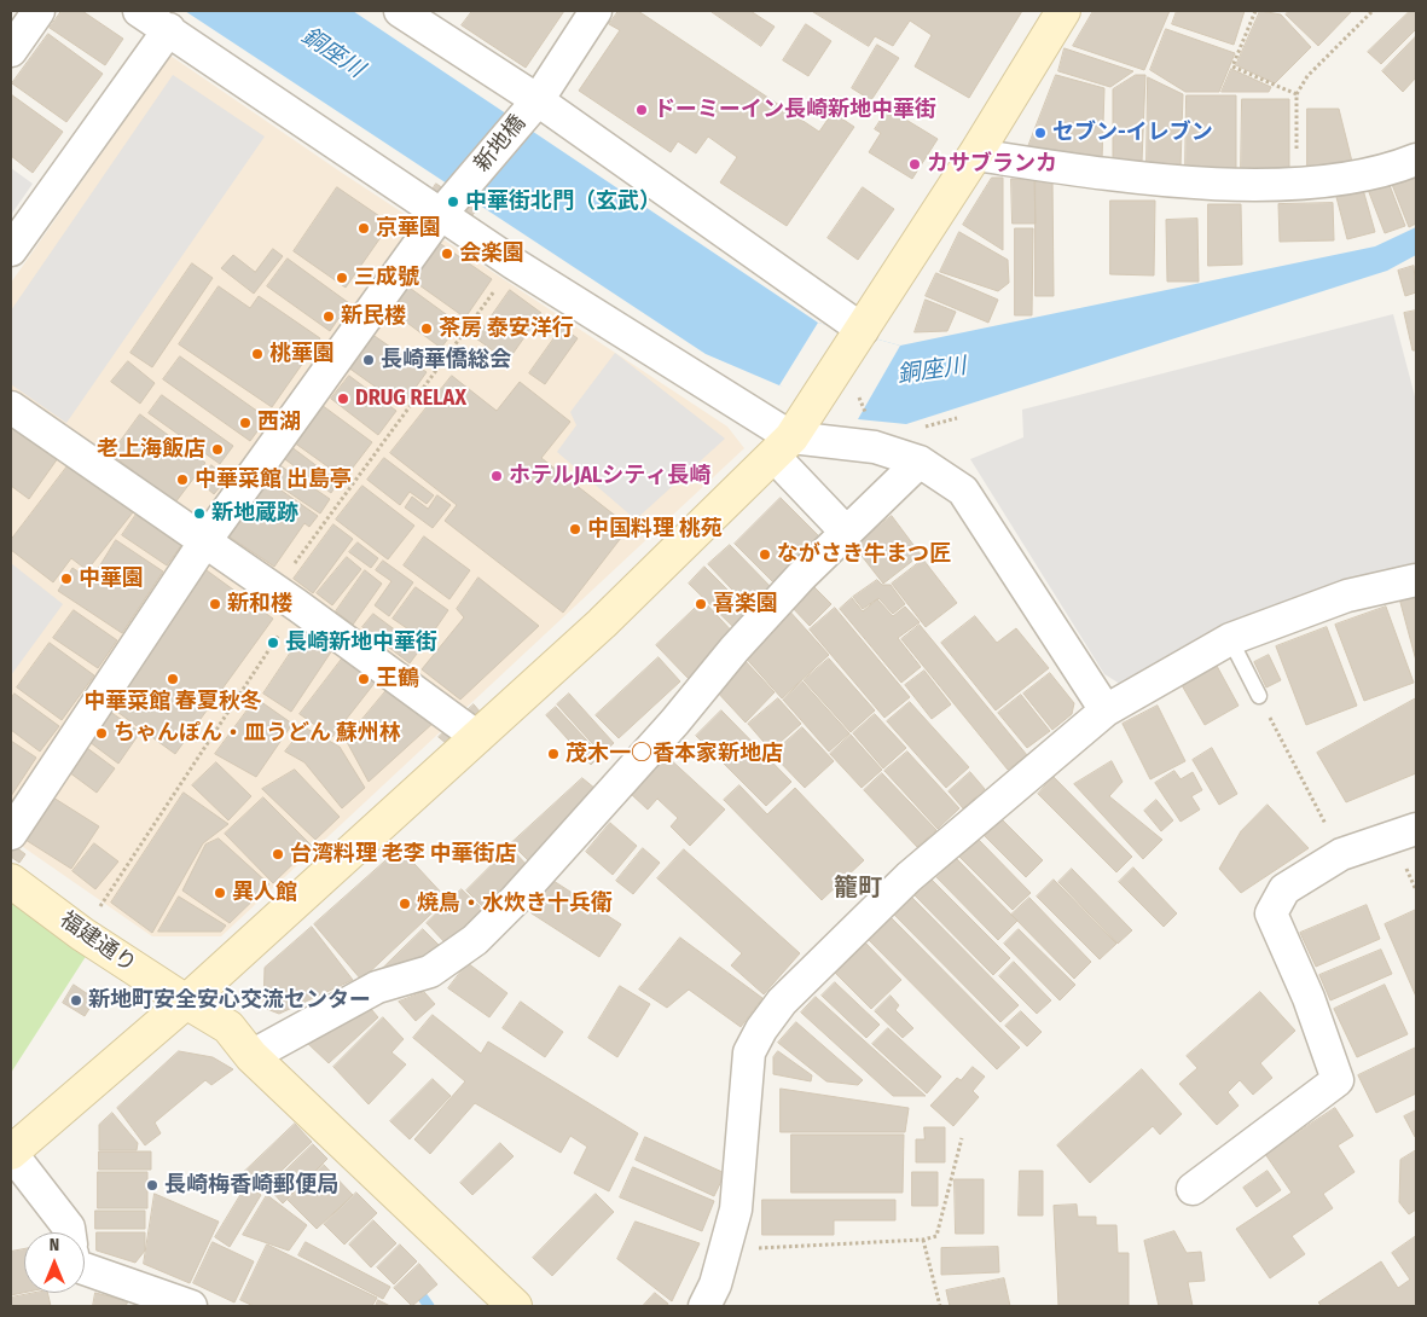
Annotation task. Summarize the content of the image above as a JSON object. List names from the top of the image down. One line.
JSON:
{"streets":{"street":["新地橋","福建通り"]},"districts":["籠町"],"water":["銅座川"],"places":["ドーミーイン長崎新地中華街","セブン-イレブン","カサブランカ","中華街北門（玄武）","京華園","会楽園","三成號","新民楼","茶房 泰安洋行","桃華園","長崎華僑総会","DRUG RELAX","西湖","老上海飯店","ホテルJALシティ長崎","中華菜館 出島亭","新地蔵跡","中国料理 桃苑","ながさき牛まつ匠","中華園","新和楼","喜楽園","長崎新地中華街","中華菜館 春夏秋冬","王鶴","ちゃんぽん・皿うどん 蘇州林","茂木一○香本家新地店","台湾料理 老李 中華街店","異人館","焼鳥・水炊き十兵衛","新地町安全安心交流センター","長崎梅香崎郵便局"],"north":"top"}
